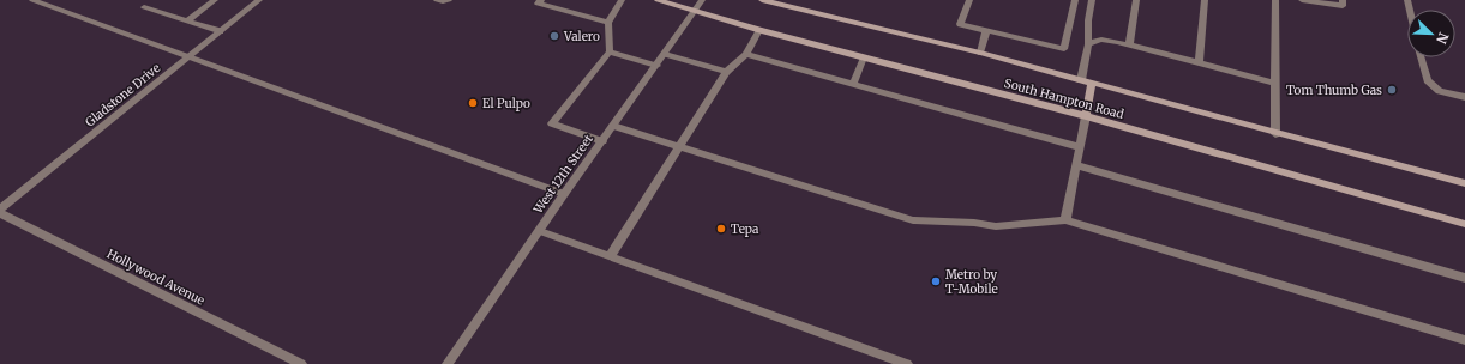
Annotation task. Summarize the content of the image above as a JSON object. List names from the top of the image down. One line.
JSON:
{"streets":{"main road":["South Hampton Road"],"street":["Gladstone Drive","West 12th Street","Hollywood Avenue"]},"crossings":[["South Hampton Road","West 12th Street"]],"places":["Valero","Tom Thumb Gas","El Pulpo","Tepa","Metro by T-Mobile"],"north":"bottom right"}
